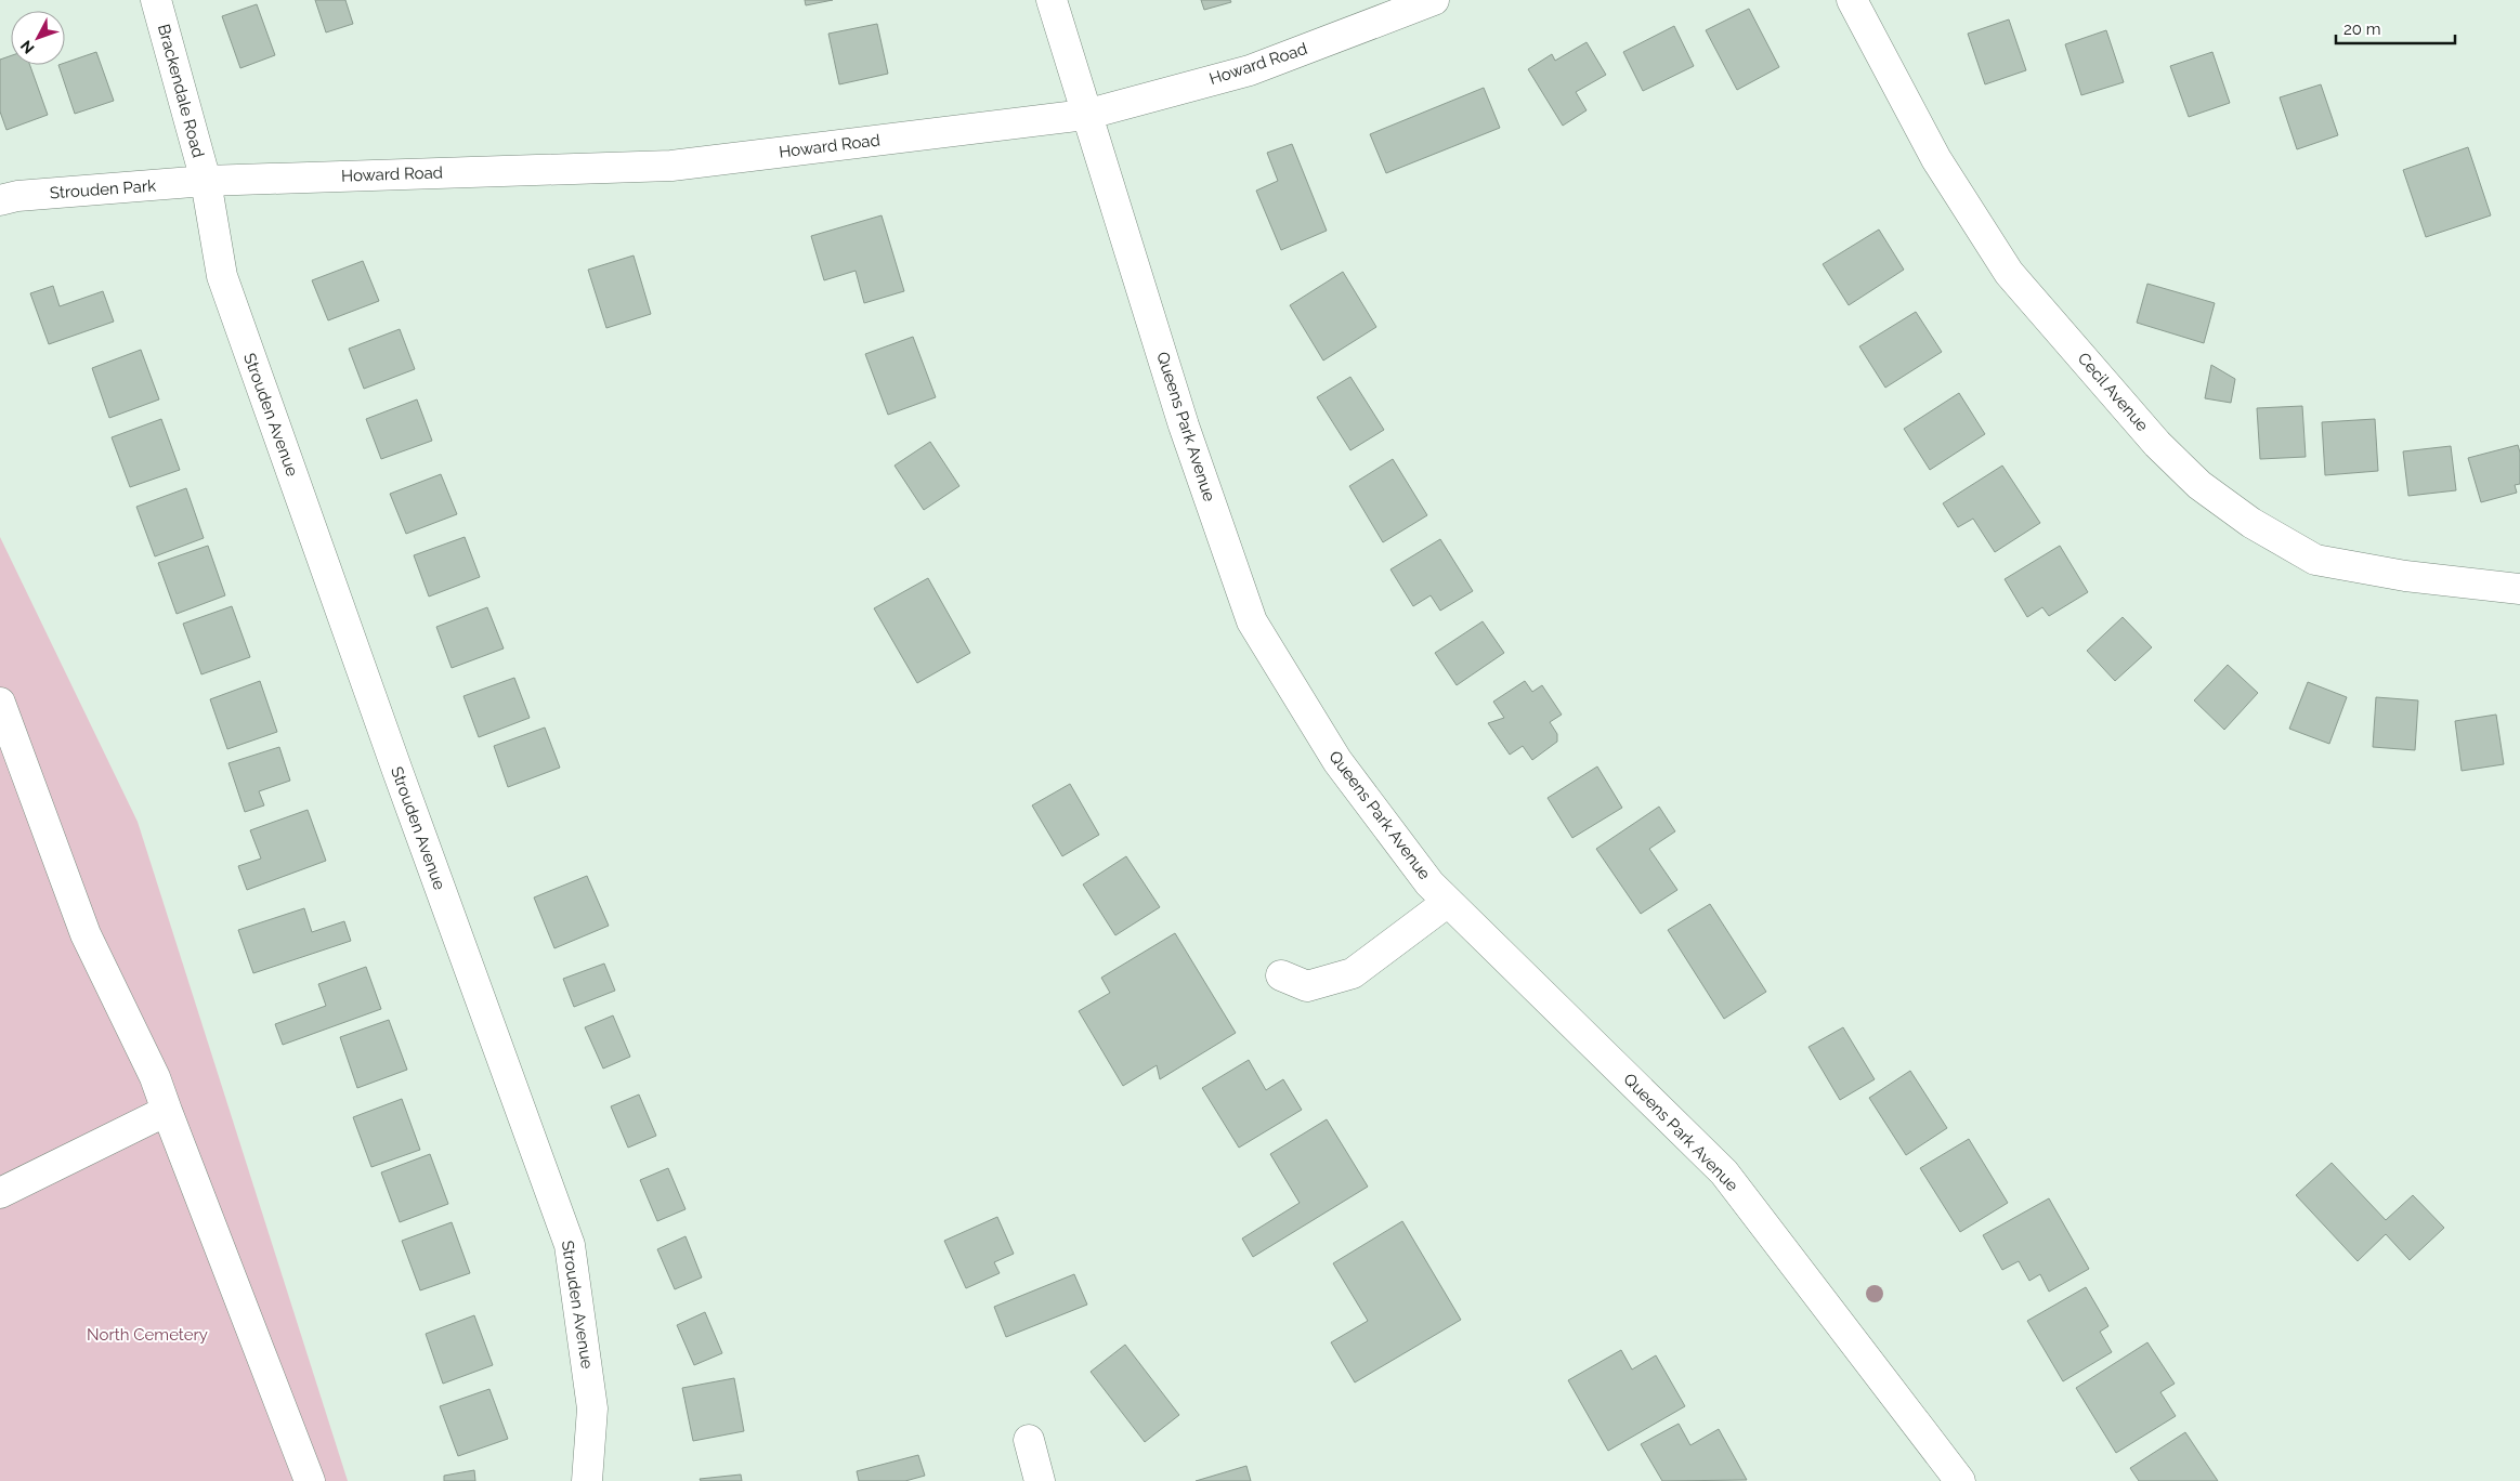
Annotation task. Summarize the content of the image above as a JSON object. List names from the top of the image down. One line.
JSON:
{"streets":{"street":["Howard Road","Brackendale Road","Strouden Park","Cecil Avenue","Strouden Avenue","Queens Park Avenue"]},"crossings":[["Howard Road","Brackendale Road"],["Howard Road","Strouden Park"],["Howard Road","Strouden Avenue"],["Howard Road","Queens Park Avenue"],["Brackendale Road","Strouden Park"],["Brackendale Road","Strouden Avenue"],["Strouden Park","Strouden Avenue"]],"parks":["North Cemetery"],"scale_bar":"20 m","north":"bottom left"}
